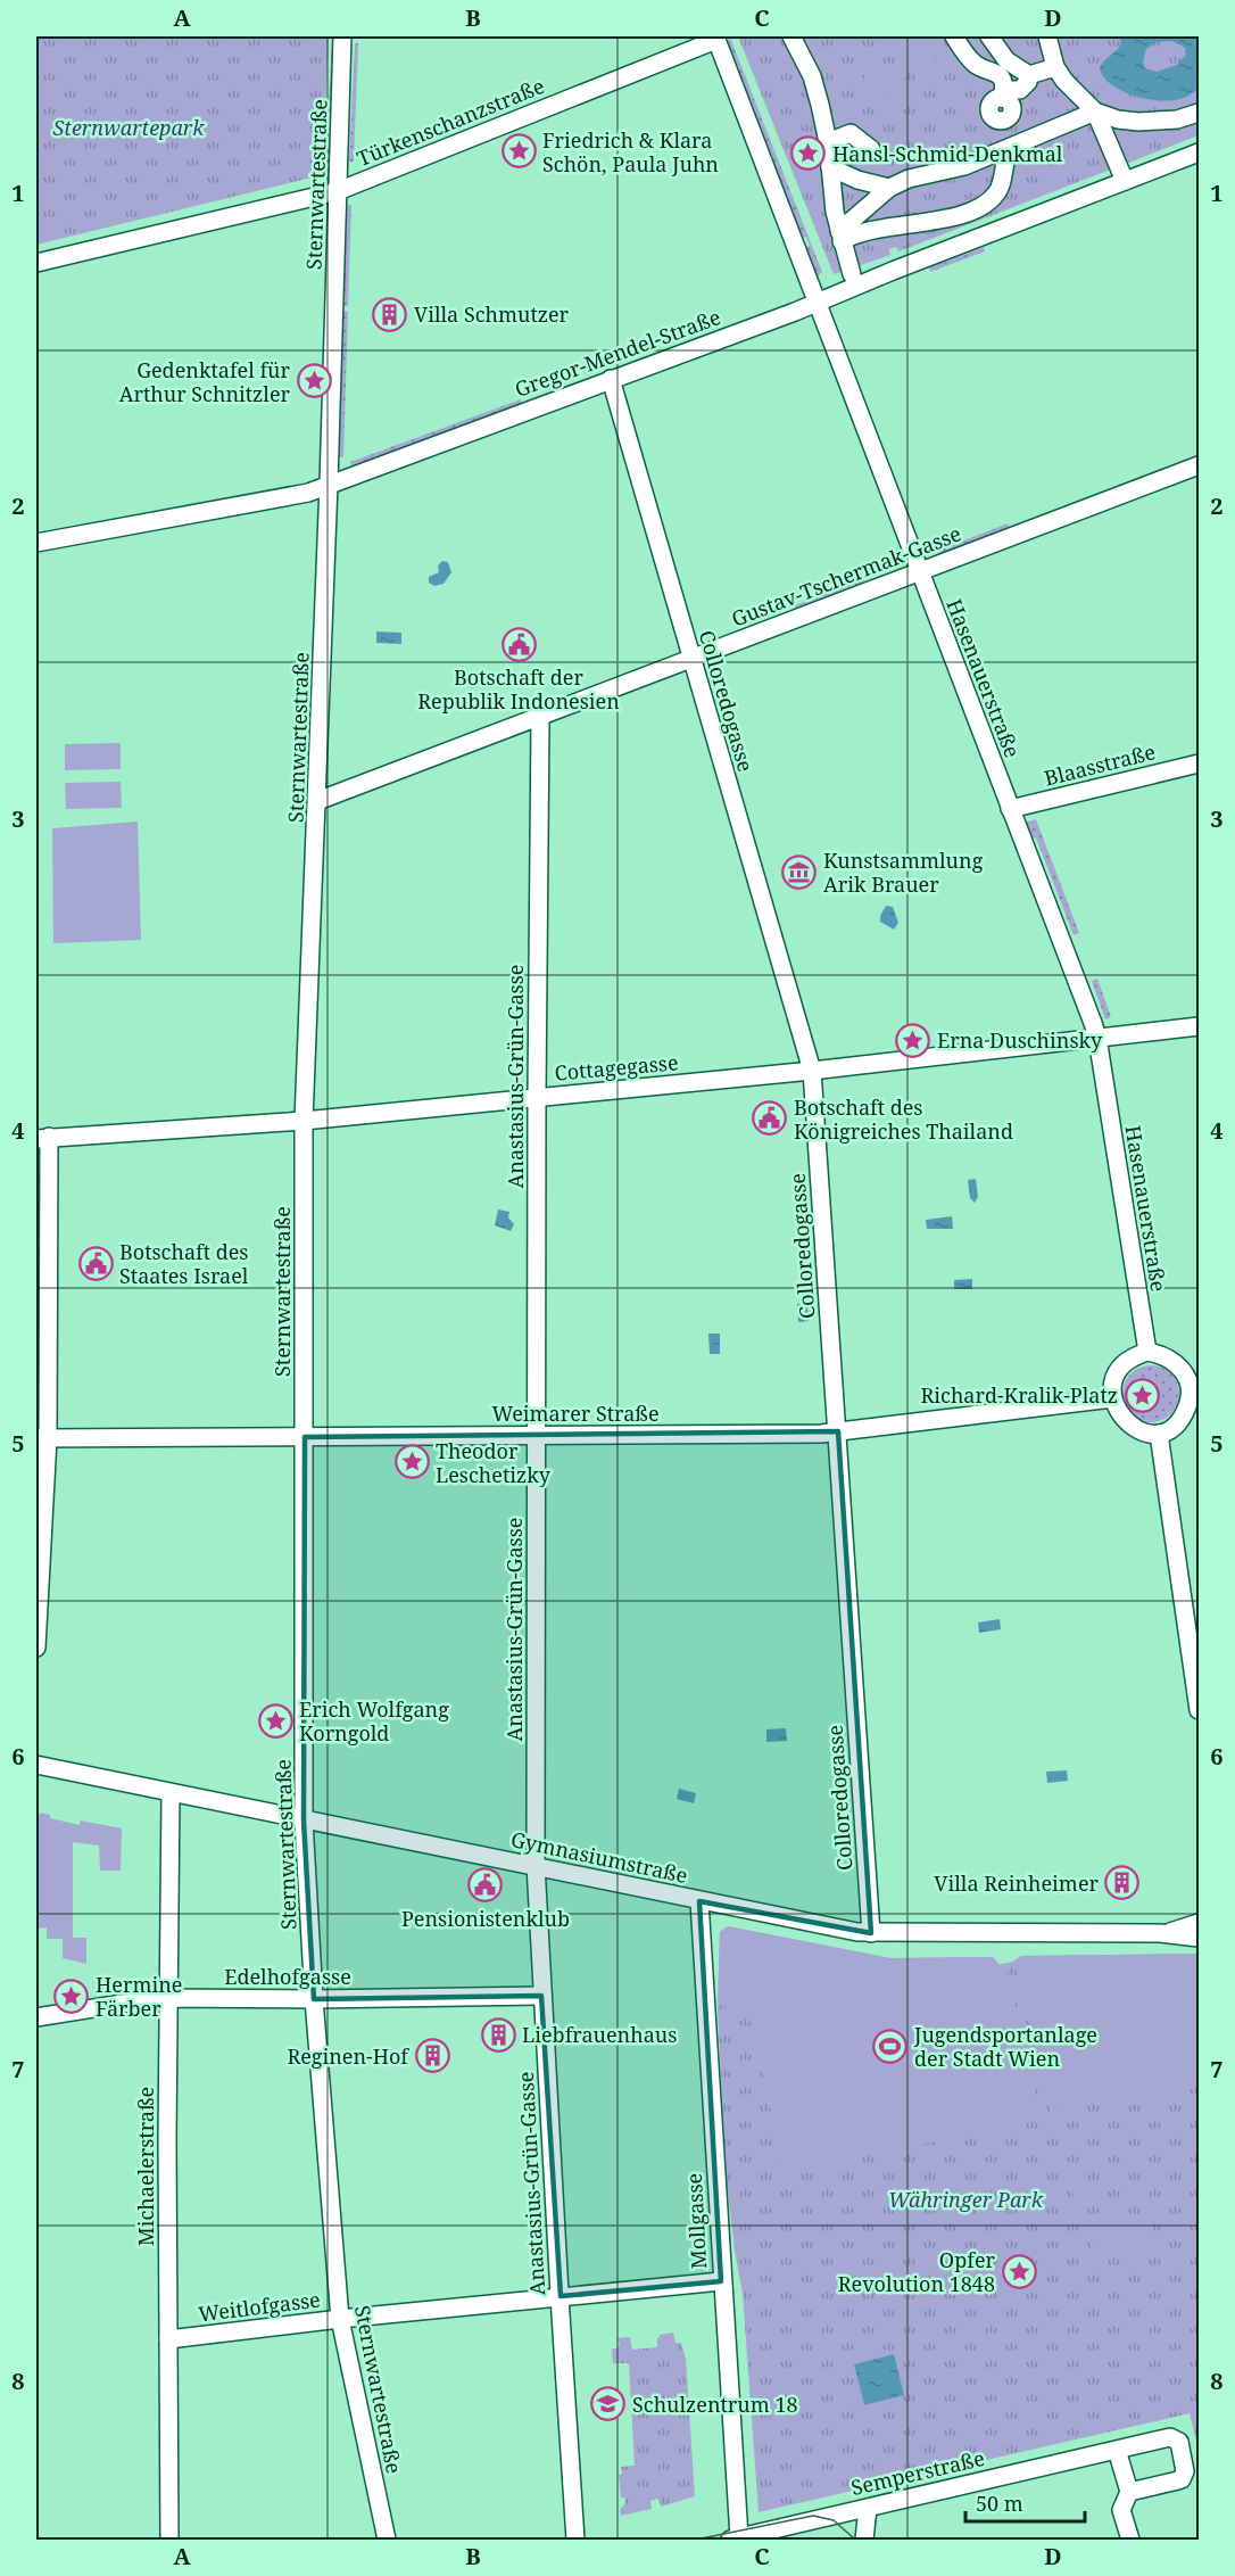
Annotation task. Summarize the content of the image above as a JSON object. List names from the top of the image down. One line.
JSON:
{"streets":{"street":["Türkenschanzstraße","Sternwartestraße","Gregor-Mendel-Straße","Gustav-Tschermak-Gasse","Hasenauerstraße","Colloredogasse","Blaasstraße","Cottagegasse","Anastasius-Grün-Gasse","Weimarer Straße","Gymnasiumstraße","Edelhofgasse","Michaelerstraße","Mollgasse","Weitlofgasse","Semperstraße"]},"crossings":[["Türkenschanzstraße","Sternwartestraße"],["Türkenschanzstraße","Hasenauerstraße"],["Sternwartestraße","Gregor-Mendel-Straße"],["Sternwartestraße","Gustav-Tschermak-Gasse"],["Sternwartestraße","Cottagegasse"],["Sternwartestraße","Weimarer Straße"],["Sternwartestraße","Gymnasiumstraße"],["Sternwartestraße","Edelhofgasse"],["Sternwartestraße","Weitlofgasse"],["Gregor-Mendel-Straße","Hasenauerstraße"],["Gregor-Mendel-Straße","Colloredogasse"],["Gustav-Tschermak-Gasse","Hasenauerstraße"],["Gustav-Tschermak-Gasse","Colloredogasse"],["Gustav-Tschermak-Gasse","Anastasius-Grün-Gasse"],["Hasenauerstraße","Blaasstraße"],["Hasenauerstraße","Cottagegasse"],["Hasenauerstraße","Weimarer Straße"],["Colloredogasse","Cottagegasse"],["Colloredogasse","Weimarer Straße"],["Colloredogasse","Gymnasiumstraße"],["Cottagegasse","Anastasius-Grün-Gasse"],["Anastasius-Grün-Gasse","Weimarer Straße"],["Anastasius-Grün-Gasse","Gymnasiumstraße"],["Anastasius-Grün-Gasse","Edelhofgasse"],["Anastasius-Grün-Gasse","Weitlofgasse"],["Gymnasiumstraße","Michaelerstraße"],["Gymnasiumstraße","Mollgasse"],["Edelhofgasse","Michaelerstraße"],["Michaelerstraße","Weitlofgasse"],["Mollgasse","Weitlofgasse"],["Mollgasse","Semperstraße"]],"parks":["Sternwartepark","Währinger Park"],"places":{"place":["Friedrich & Klara Schön, Paula Juhn","Hansl-Schmid-Denkmal","Gedenktafel für Arthur Schnitzler","Erna Duschinsky","Richard-Kralik-Platz","Theodor Leschetizky","Erich Wolfgang Korngold","Hermine Färber","Opfer Revolution 1848"],"building":["Villa Schmutzer","Villa Reinheimer","Liebfrauenhaus","Reginen-Hof"],"public building":["Botschaft der Republik Indonesien","Botschaft des Königreiches Thailand","Botschaft des Staates Israel","Pensionistenklub"],"museum":["Kunstsammlung Arik Brauer"],"sports":["Jugendsportanlage der Stadt Wien"],"school or university":["Schulzentrum 18"]},"scale_bar":"50 m","grid":{"columns":["A","B","C","D"],"rows":["1","2","3","4","5","6","7","8"]}}
